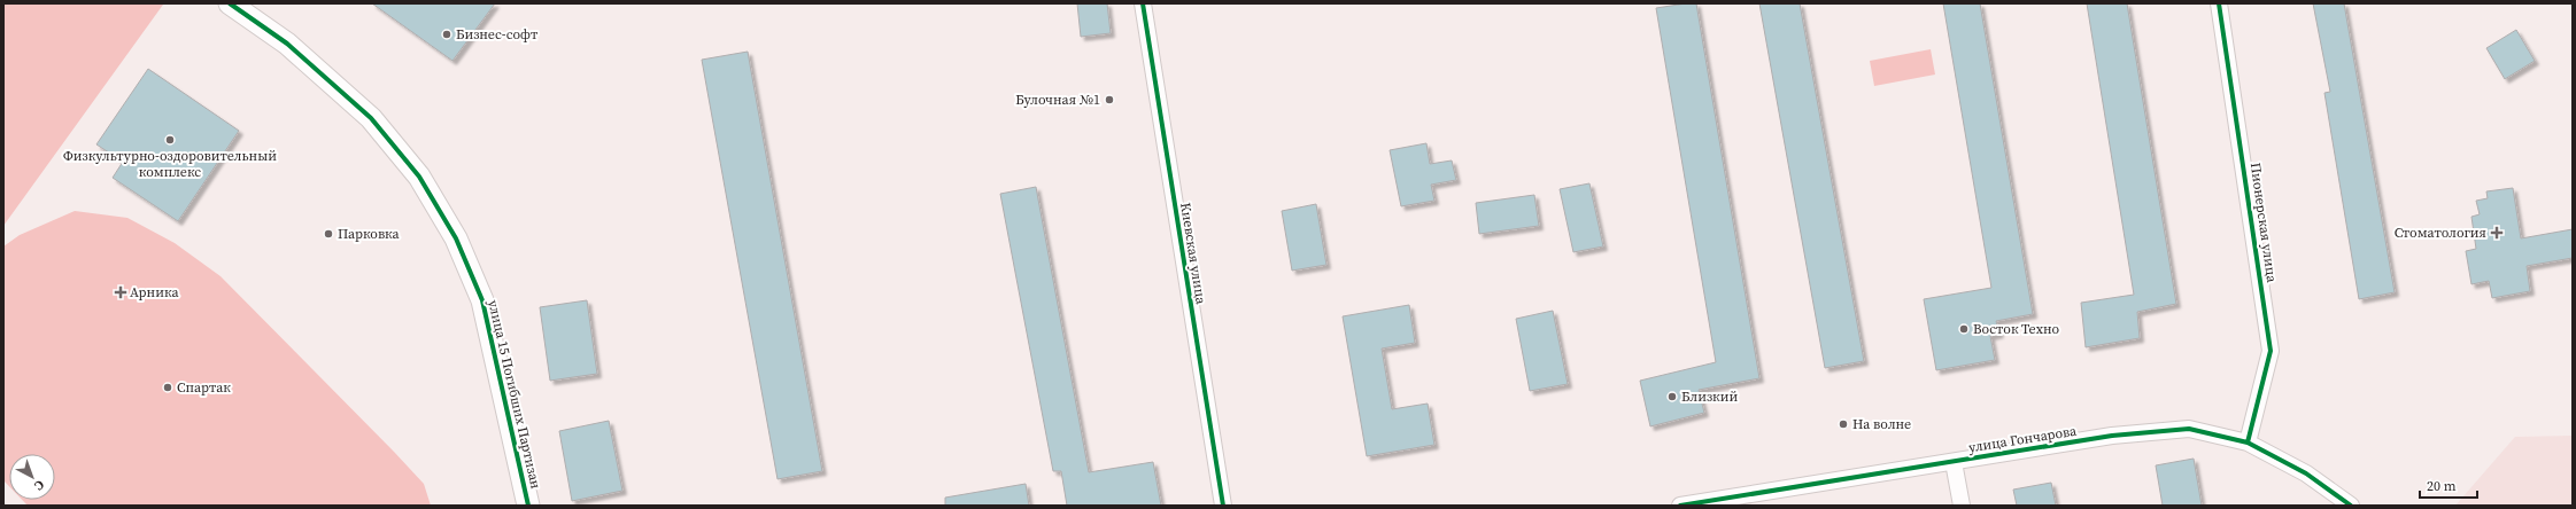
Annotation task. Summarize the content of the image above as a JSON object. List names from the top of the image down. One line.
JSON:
{"streets":{"street":["Пионерская улица","Киевская улица","улица 15 Погибших Партизан","улица Гончарова"]},"crossings":[["Пионерская улица","улица Гончарова"]],"places":{"other":["Бизнес-софт","Булочная №1","Физкультурно-оздоровительный комплекс","Парковка","Восток Техно","Спартак","Близкий","На волне"],"health":["Стоматология","Арника"]},"scale_bar":"20 m","north":"bottom right"}
